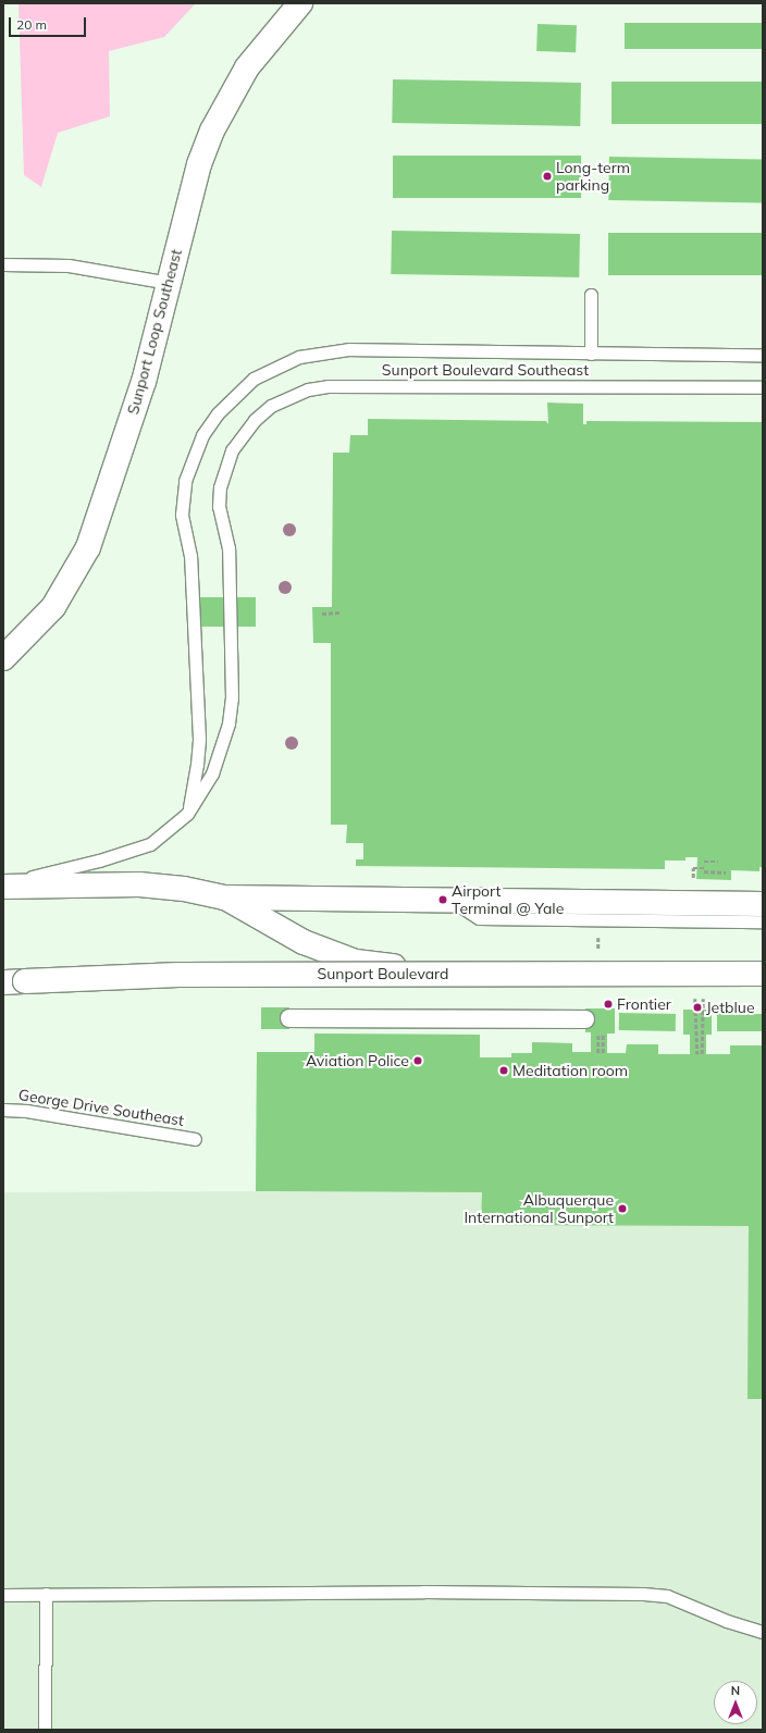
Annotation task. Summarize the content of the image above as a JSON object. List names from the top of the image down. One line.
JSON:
{"streets":{"main road":["Sunport Loop Southeast","Sunport Boulevard"],"lane":["Sunport Boulevard Southeast","George Drive Southeast"]},"places":["Long-term parking","Airport Terminal @ Yale","Frontier","Jetblue","Aviation Police","Meditation room","Albuquerque International Sunport"],"scale_bar":"20 m","north":"top"}
